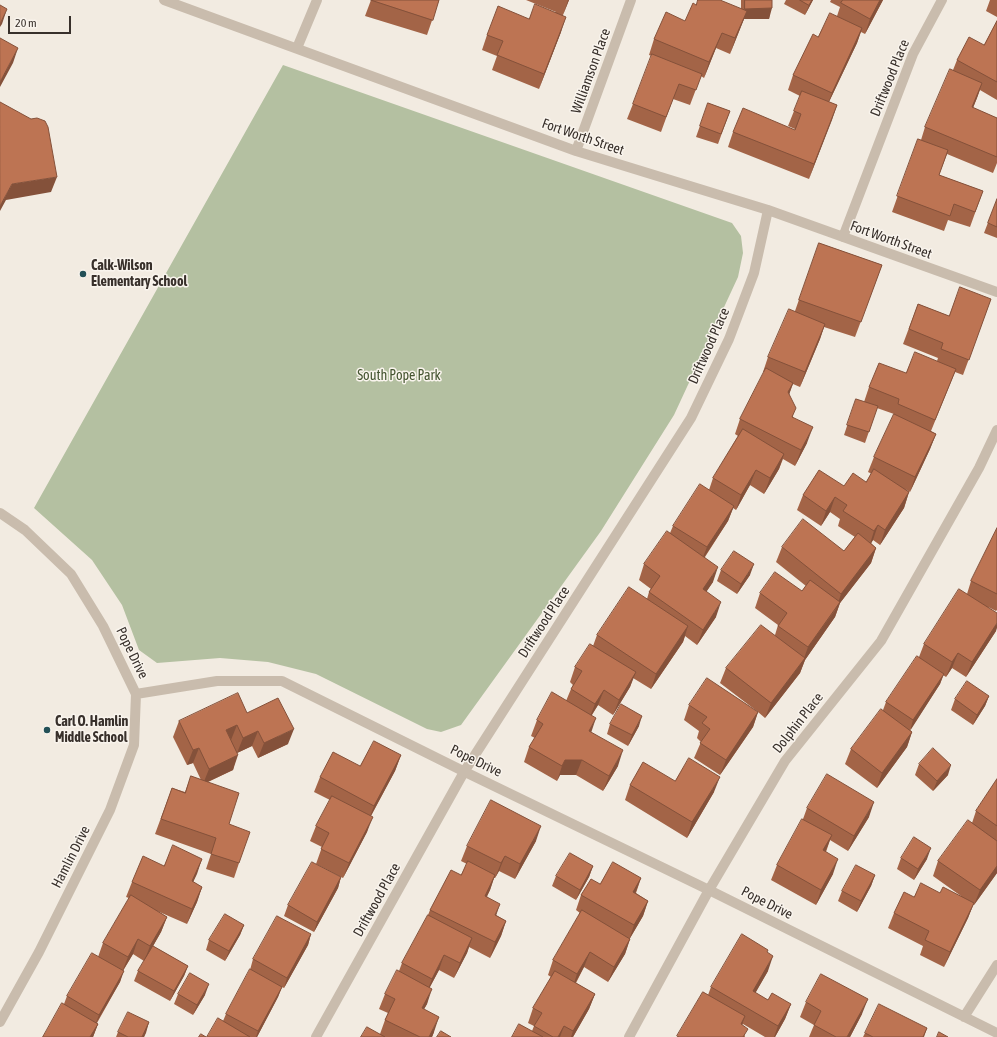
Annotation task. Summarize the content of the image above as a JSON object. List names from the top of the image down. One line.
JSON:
{"streets":{"street":["Williamson Place","Driftwood Place","Fort Worth Street","Pope Drive","Dolphin Place","Hamlin Drive"]},"crossings":[["Williamson Place","Fort Worth Street"],["Driftwood Place","Fort Worth Street"],["Driftwood Place","Pope Drive"],["Pope Drive","Dolphin Place"],["Pope Drive","Hamlin Drive"]],"parks":["South Pope Park"],"places":["Calk-Wilson Elementary School","Carl O. Hamlin Middle School"],"scale_bar":"20 m"}
